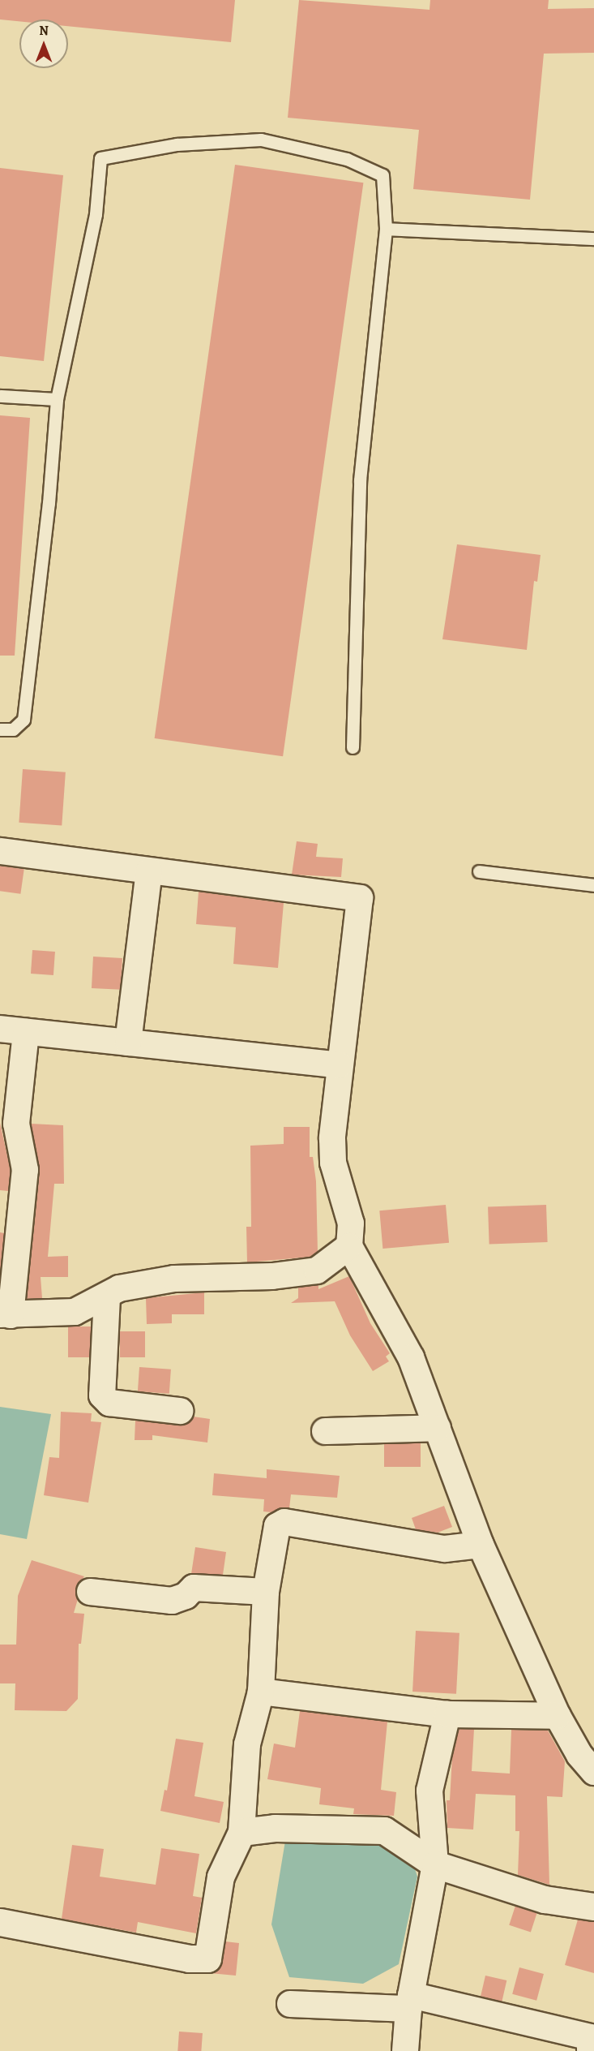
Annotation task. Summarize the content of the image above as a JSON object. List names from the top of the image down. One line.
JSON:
{"north":"top"}
